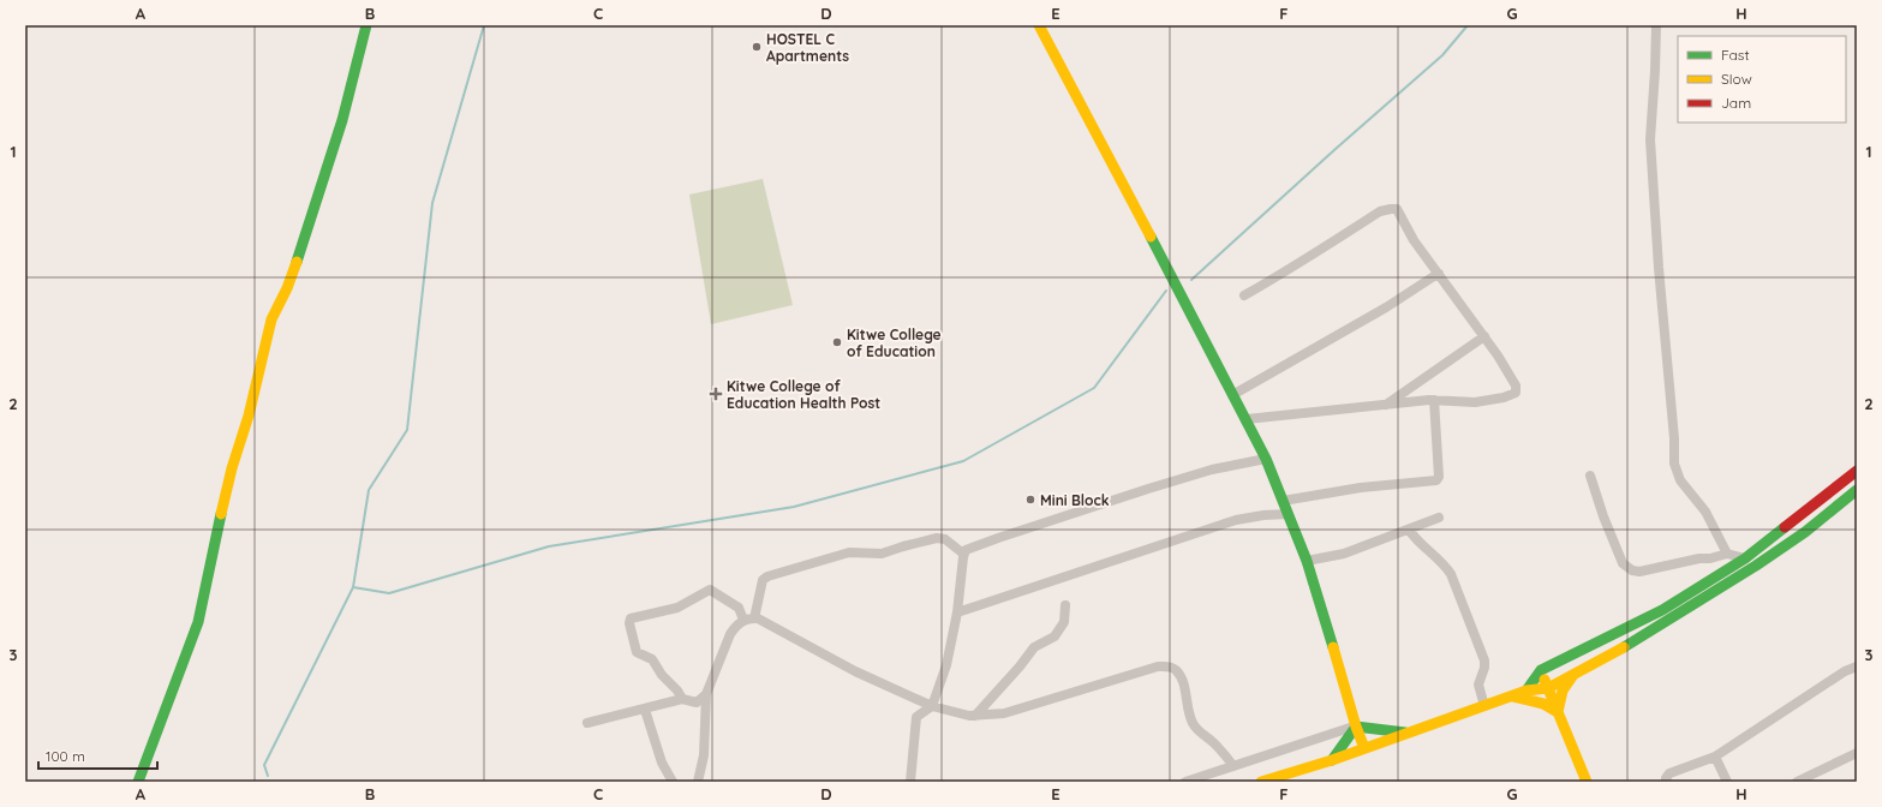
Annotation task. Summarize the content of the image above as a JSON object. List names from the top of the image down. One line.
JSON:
{"places":{"other":["HOSTEL C Apartments","Kitwe College of Education","Mini Block"],"health":["Kitwe College of Education Health Post"]},"legend":["Fast","Slow","Jam"],"scale_bar":"100 m","grid":{"columns":["A","B","C","D","E","F","G","H"],"rows":["1","2","3"]}}
